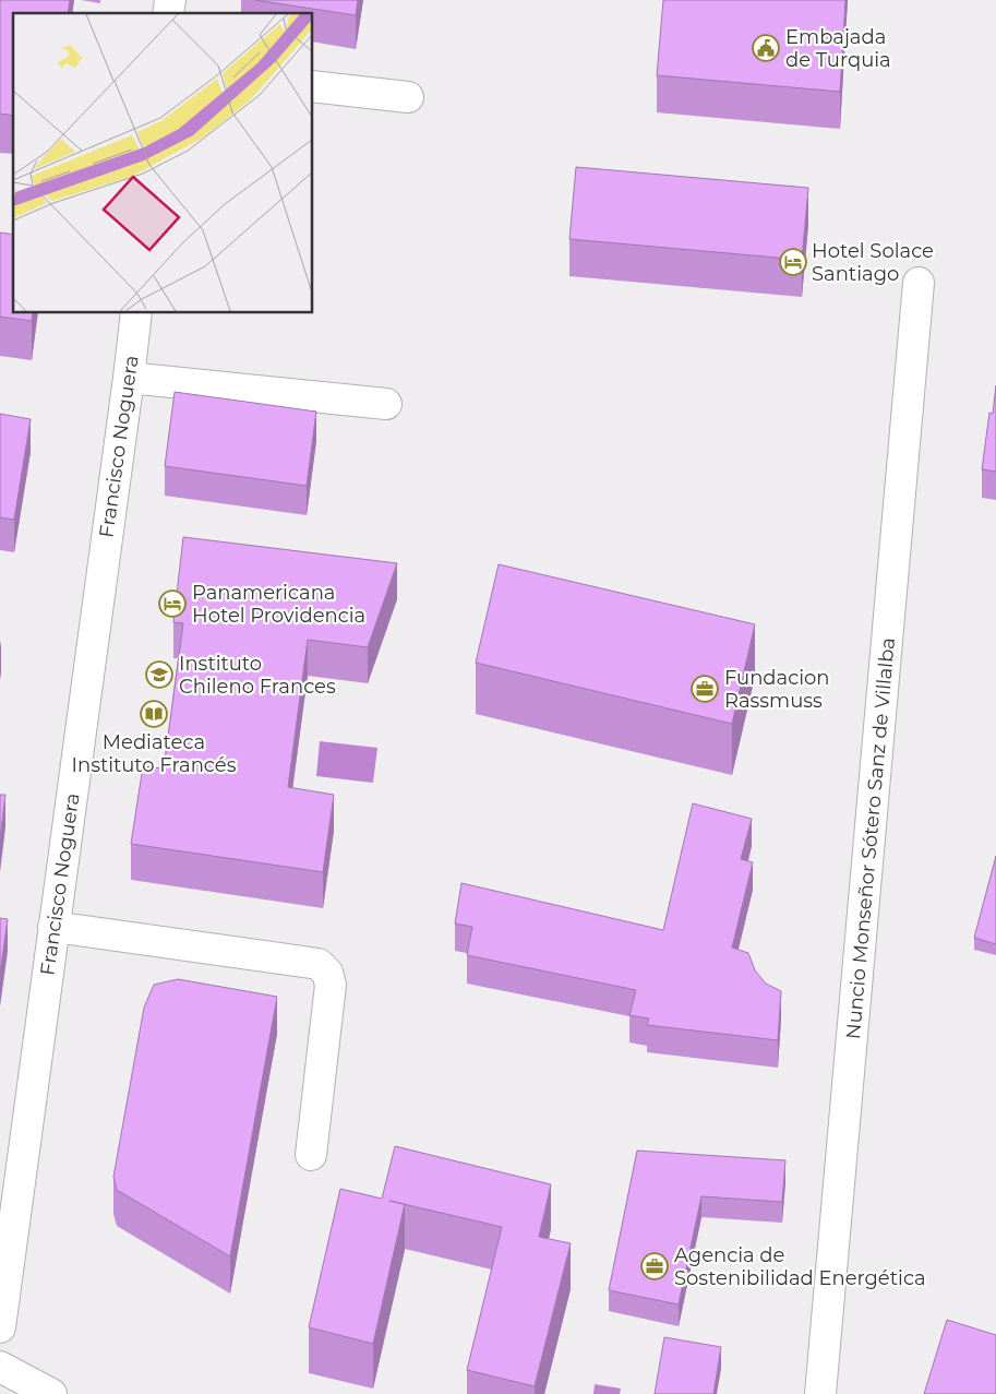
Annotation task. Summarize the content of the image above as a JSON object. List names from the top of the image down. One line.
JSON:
{"streets":{"street":["Francisco Noguera","Nuncio Monseñor Sótero Sanz de Villalba"]},"places":{"public building":["Embajada de Turquia"],"hotel":["Hotel Solace Santiago","Panamericana Hotel Providencia"],"school or university":["Instituto Chileno Frances"],"office":["Fundacion Rassmuss","Agencia de Sostenibilidad Energética"],"library":["Mediateca Instituto Francés"]}}
